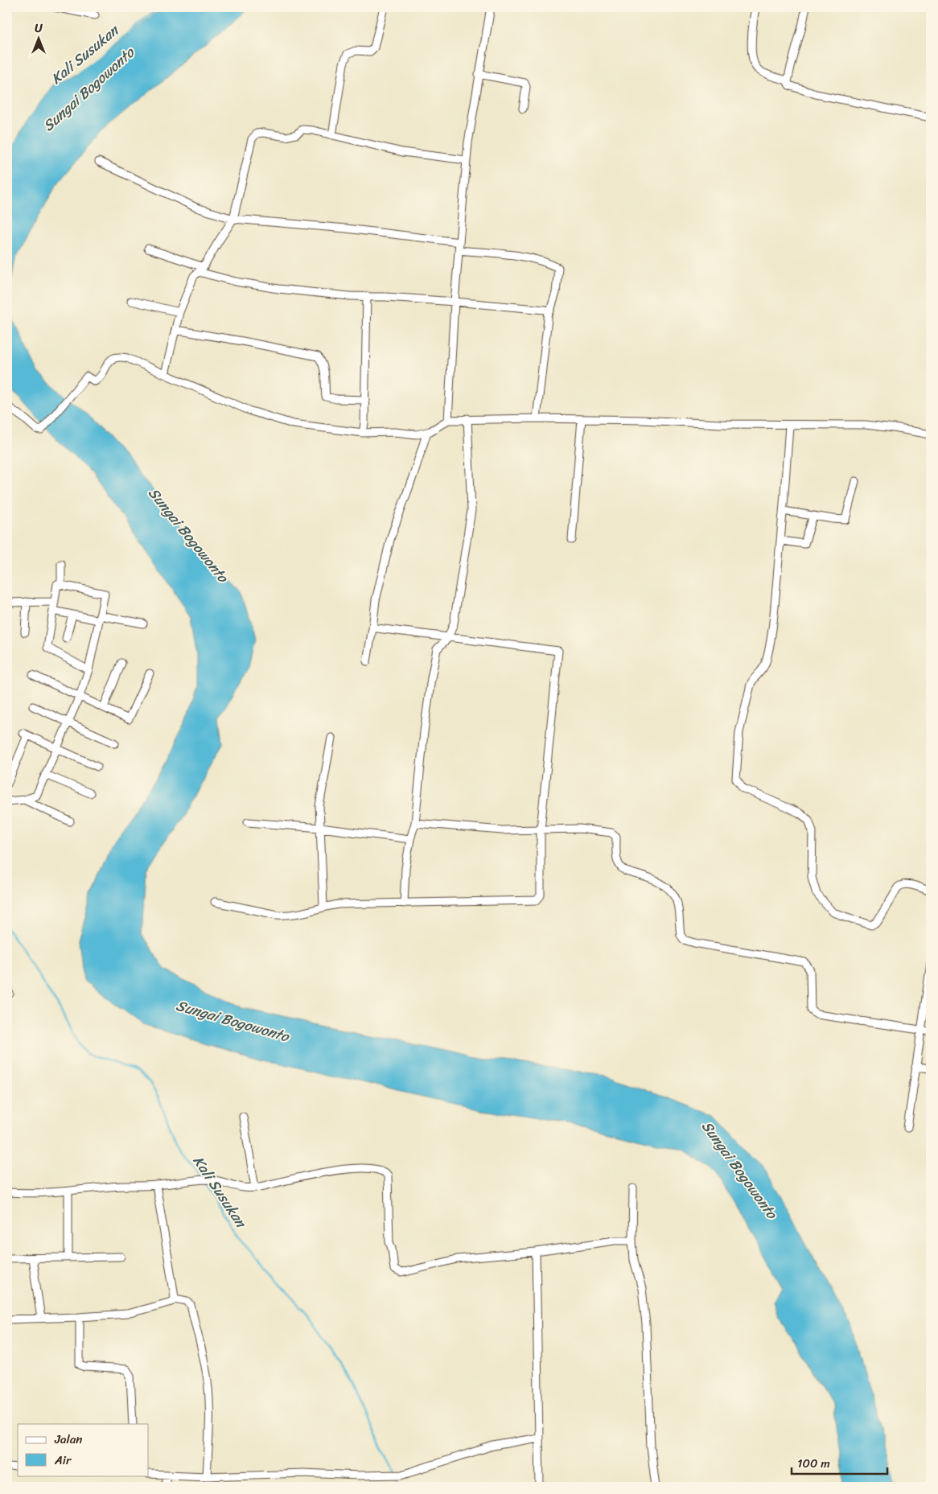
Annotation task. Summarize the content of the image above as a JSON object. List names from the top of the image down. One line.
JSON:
{"water":["Kali Susukan","Sungai Bogowonto"],"legend":["Jalan","Air"],"scale_bar":"100 m","north":"top"}
